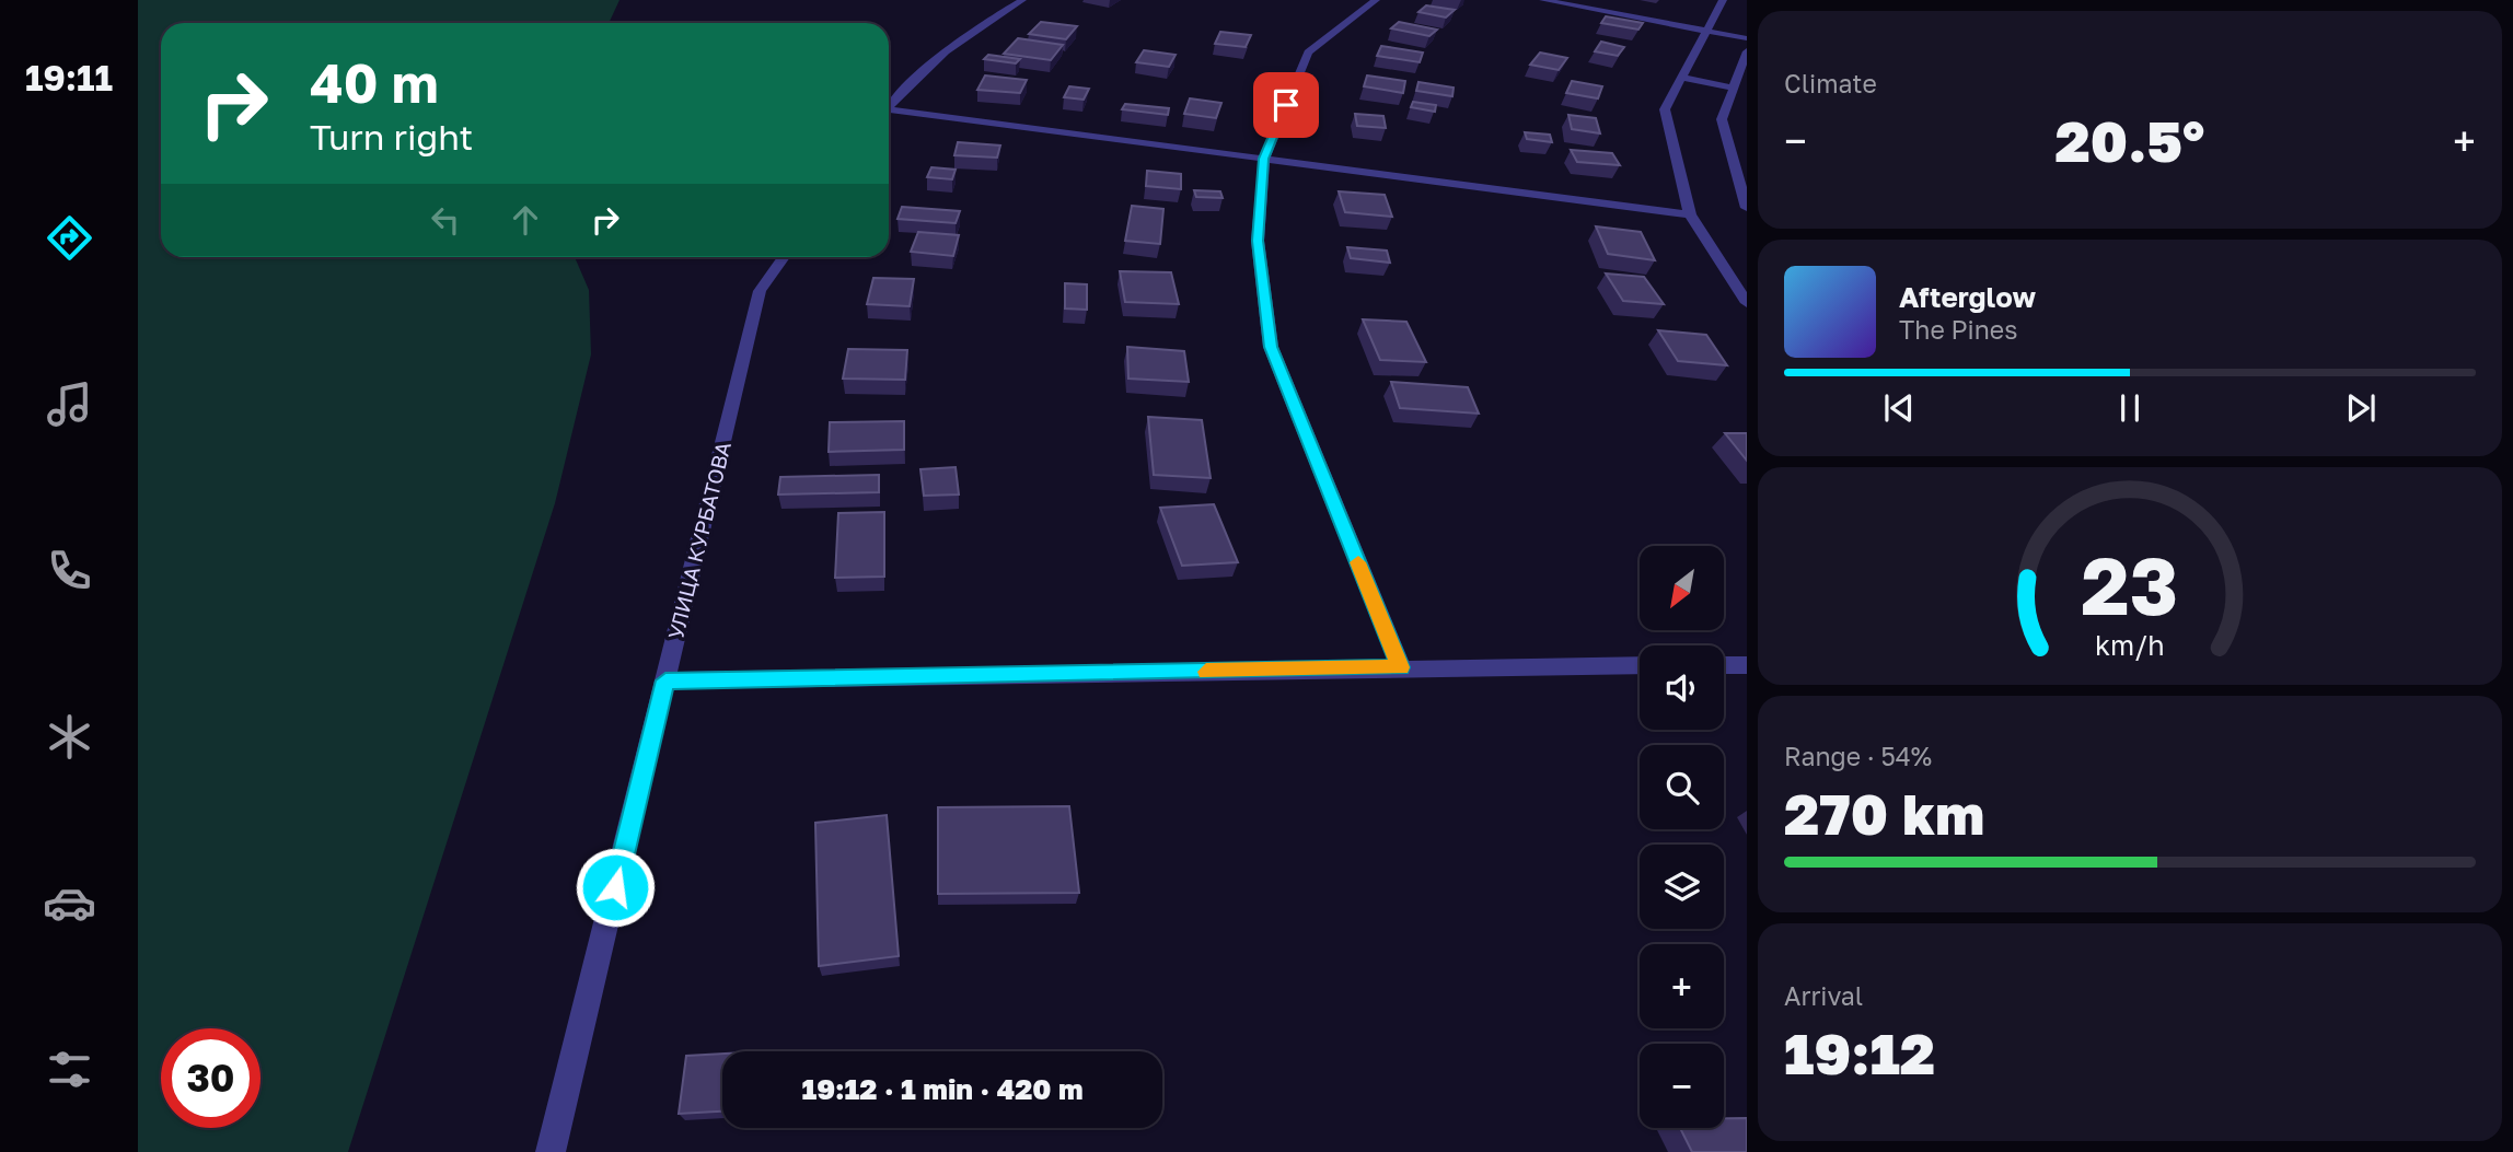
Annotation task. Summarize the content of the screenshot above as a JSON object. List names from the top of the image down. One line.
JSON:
{"streets":{"street":["УЛИЦА КУРБАТОВА"]},"north":"bottom left","page":{"tabs":"19:11","tile":["Climate",["Range · 54%","270 km"],["Arrival","19:12"]],"turn":["40 m","Turn right"],"heat":["−","20.5°","+"],"song":["Afterglow","The Pines"],"map_buttons":["+","−"],"limit":"30","trip":"19:12 · 1 min · 420 m","gauge":["23","km/h"]}}
